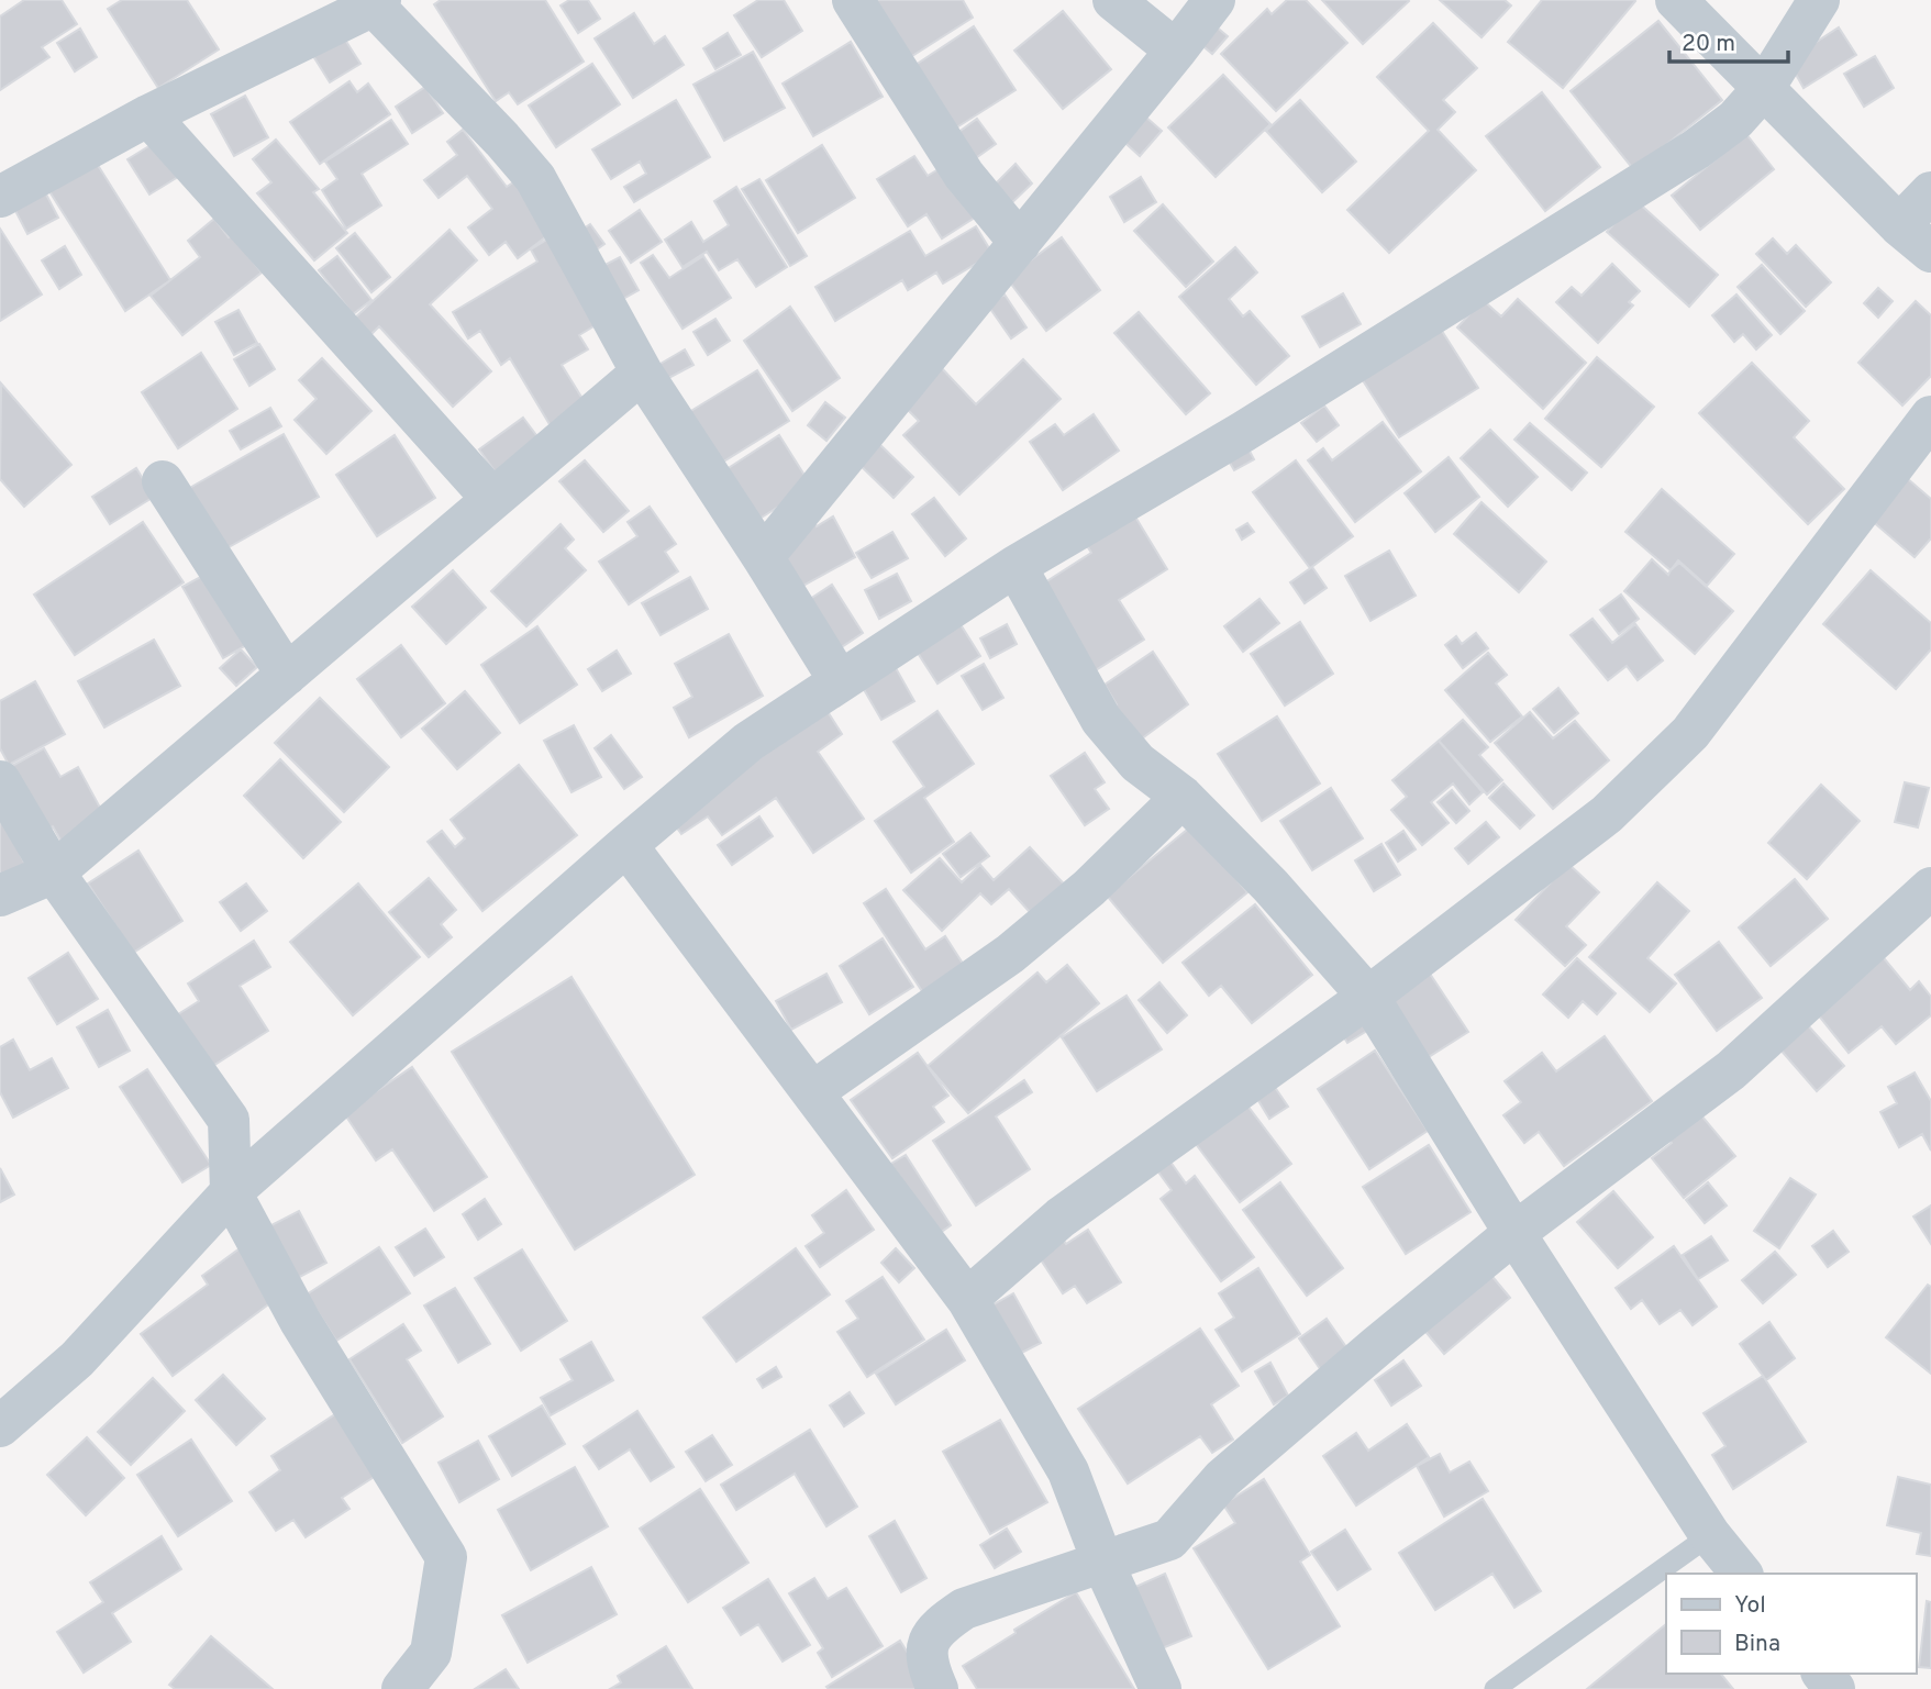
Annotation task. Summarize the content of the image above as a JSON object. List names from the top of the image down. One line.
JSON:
{"legend":["Yol","Bina"],"scale_bar":"20 m"}
